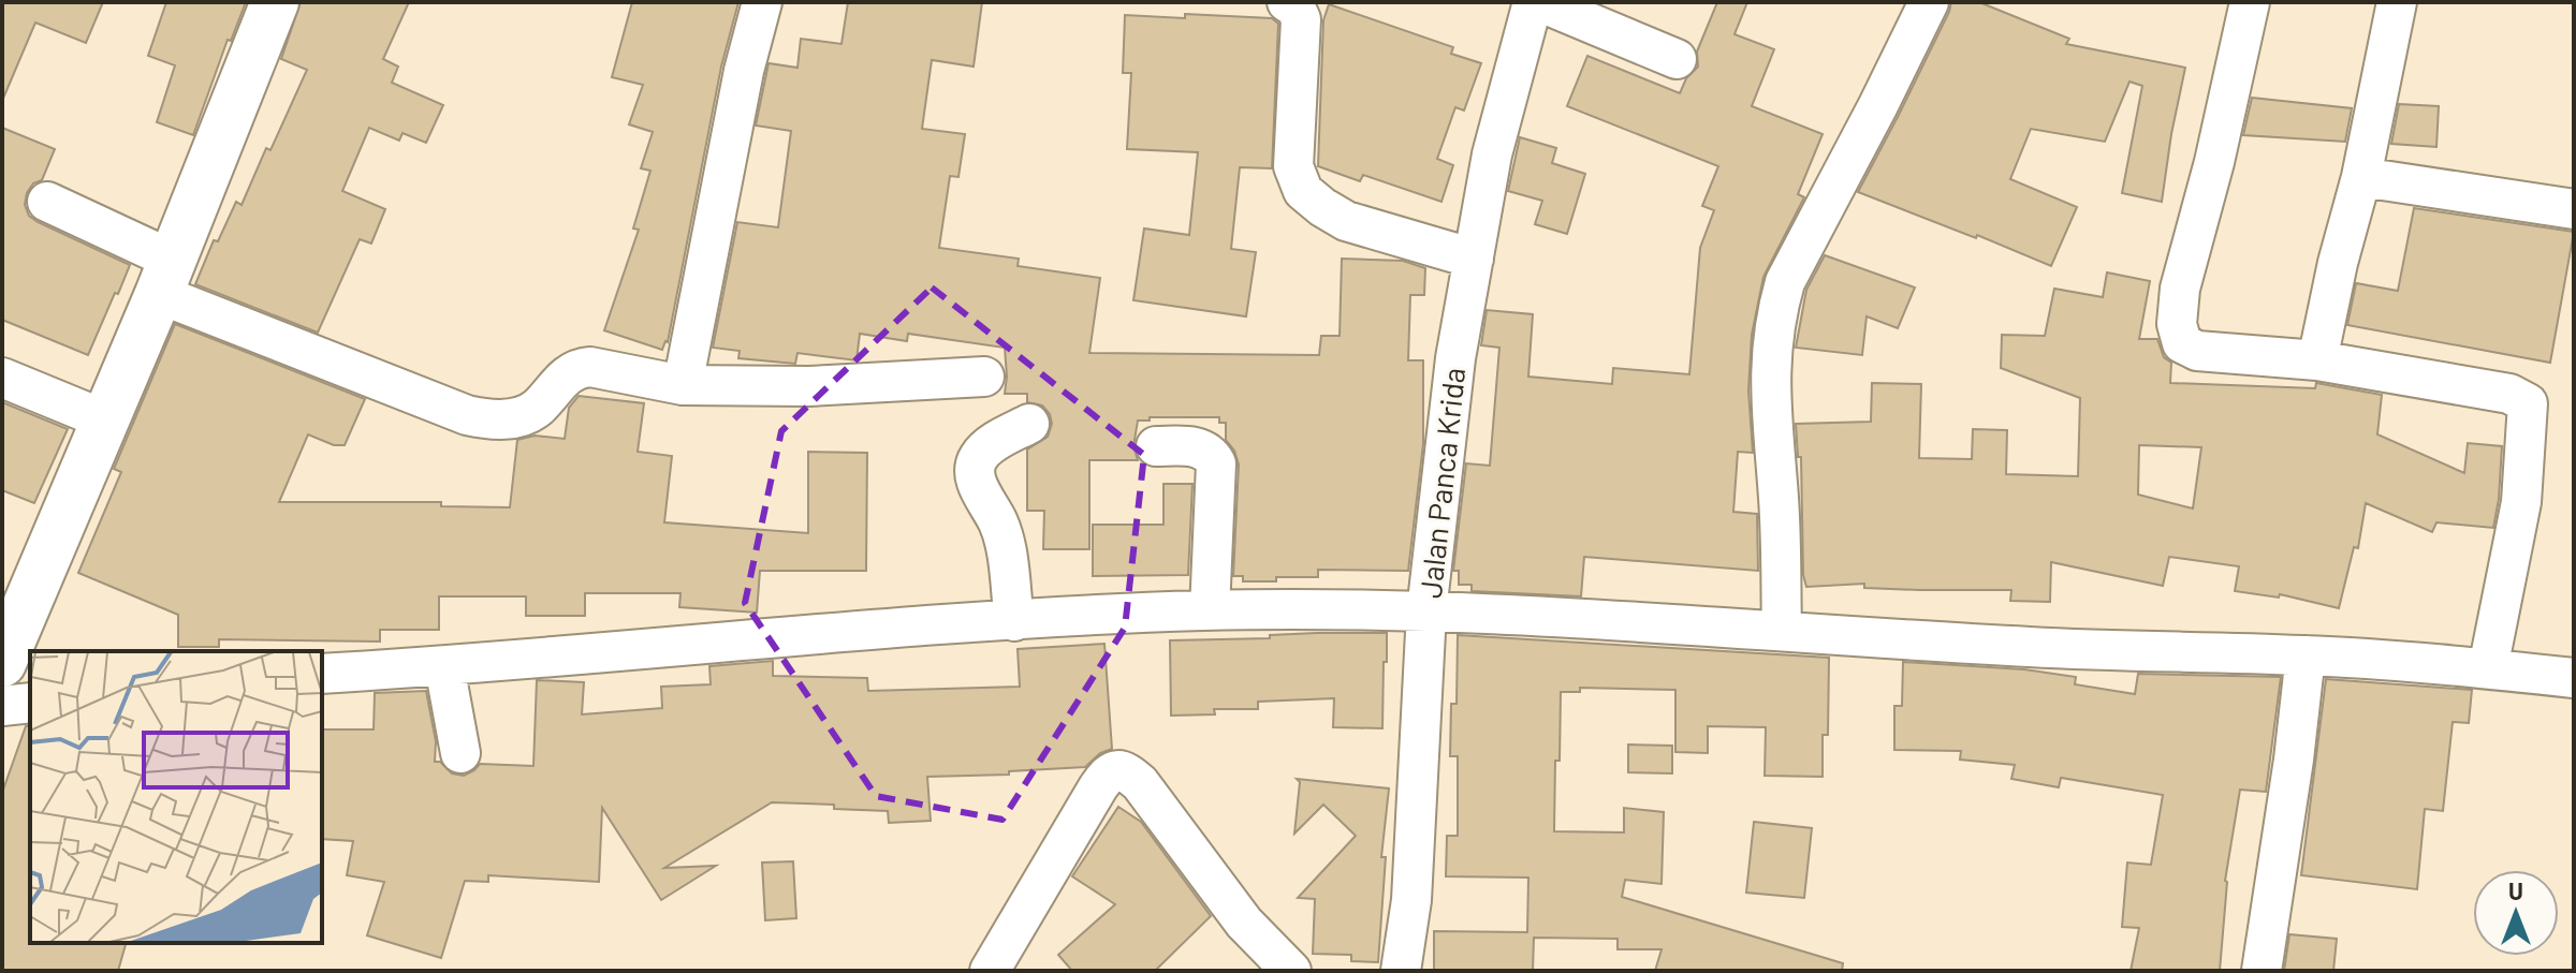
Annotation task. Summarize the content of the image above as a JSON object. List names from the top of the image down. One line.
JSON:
{"streets":{"street":["Jalan Panca Krida"]},"north":"top"}
